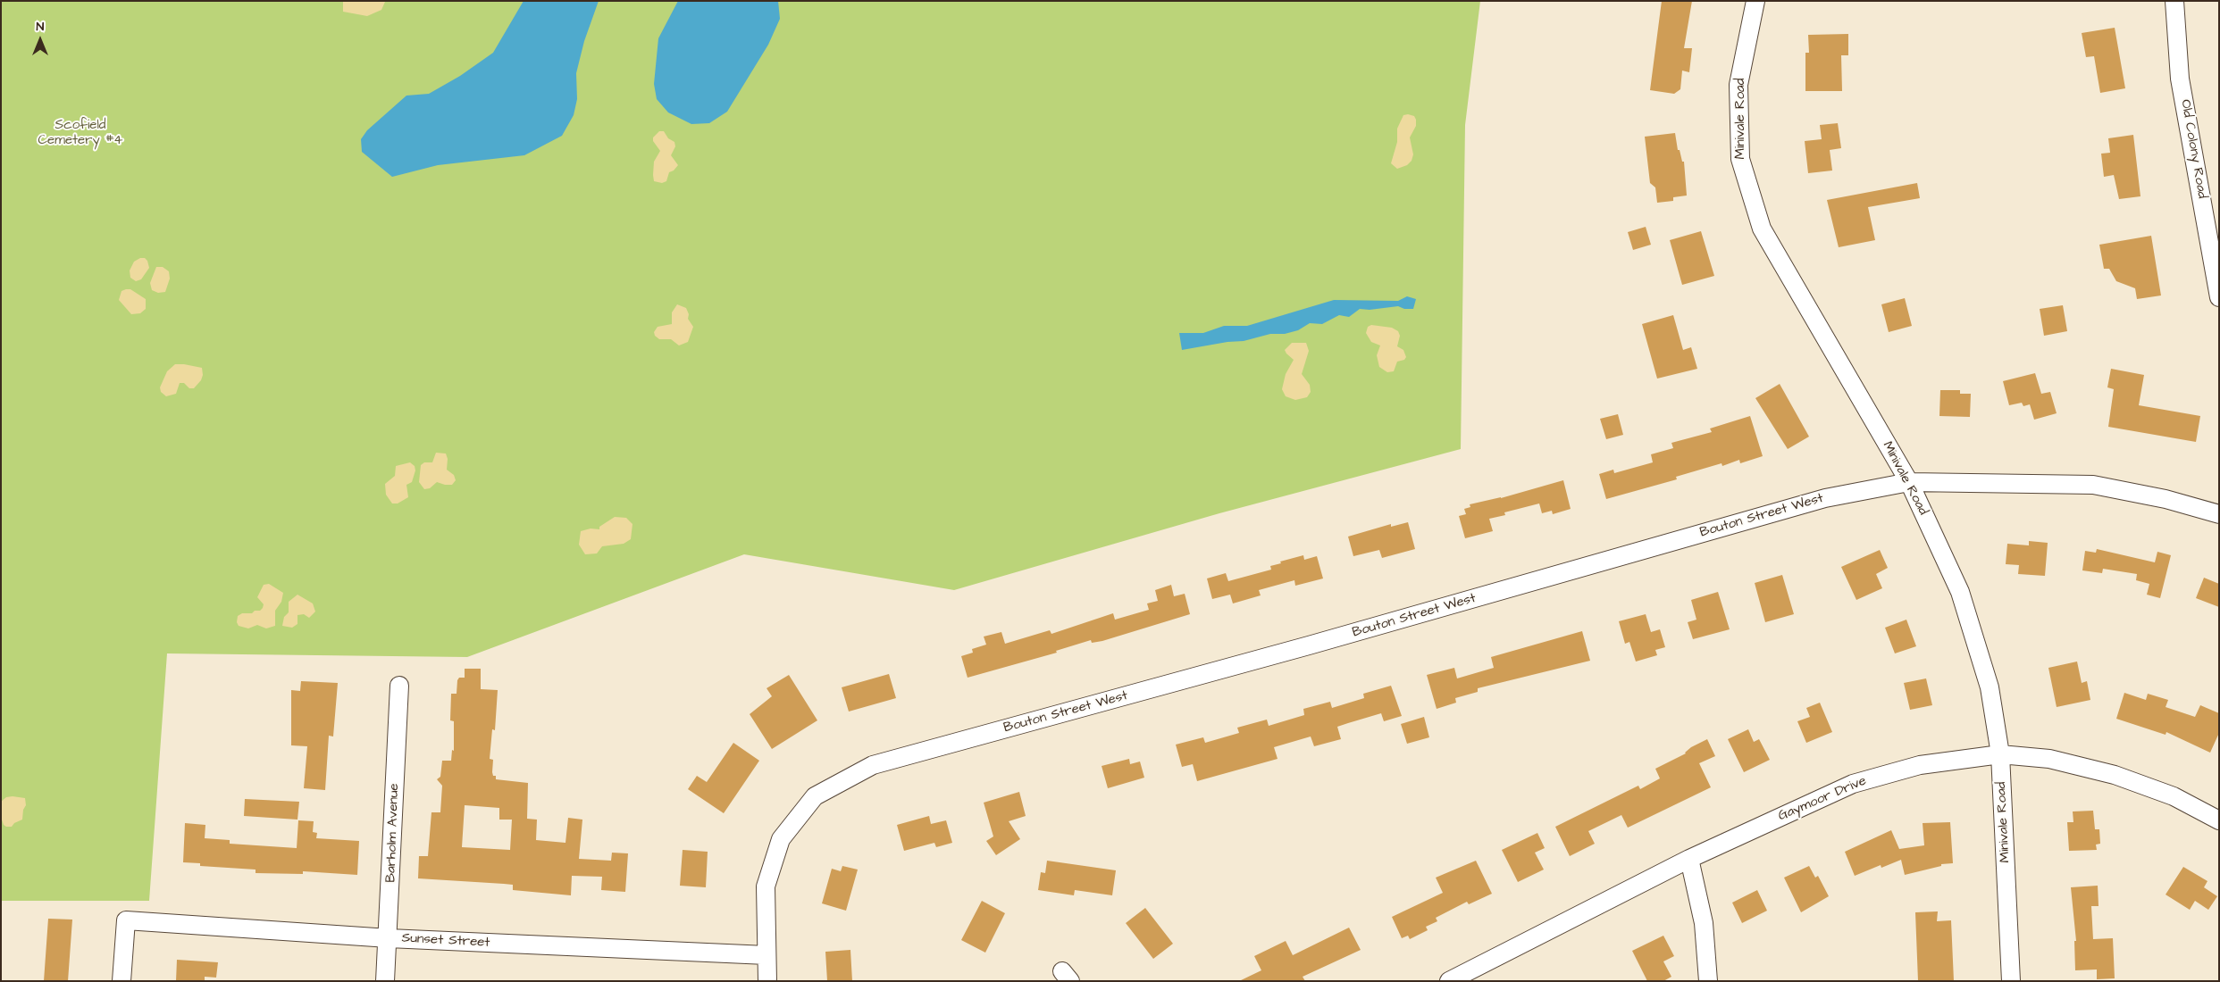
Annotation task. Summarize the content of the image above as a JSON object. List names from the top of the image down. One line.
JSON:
{"streets":{"street":["Minivale Road","Old Colony Road","Bouton Street West","Gaymoor Drive","Barholm Avenue","Sunset Street"]},"crossings":[["Minivale Road","Bouton Street West"],["Minivale Road","Gaymoor Drive"],["Bouton Street West","Sunset Street"],["Barholm Avenue","Sunset Street"]],"parks":["Scofield Cemetery #4"],"north":"top"}
